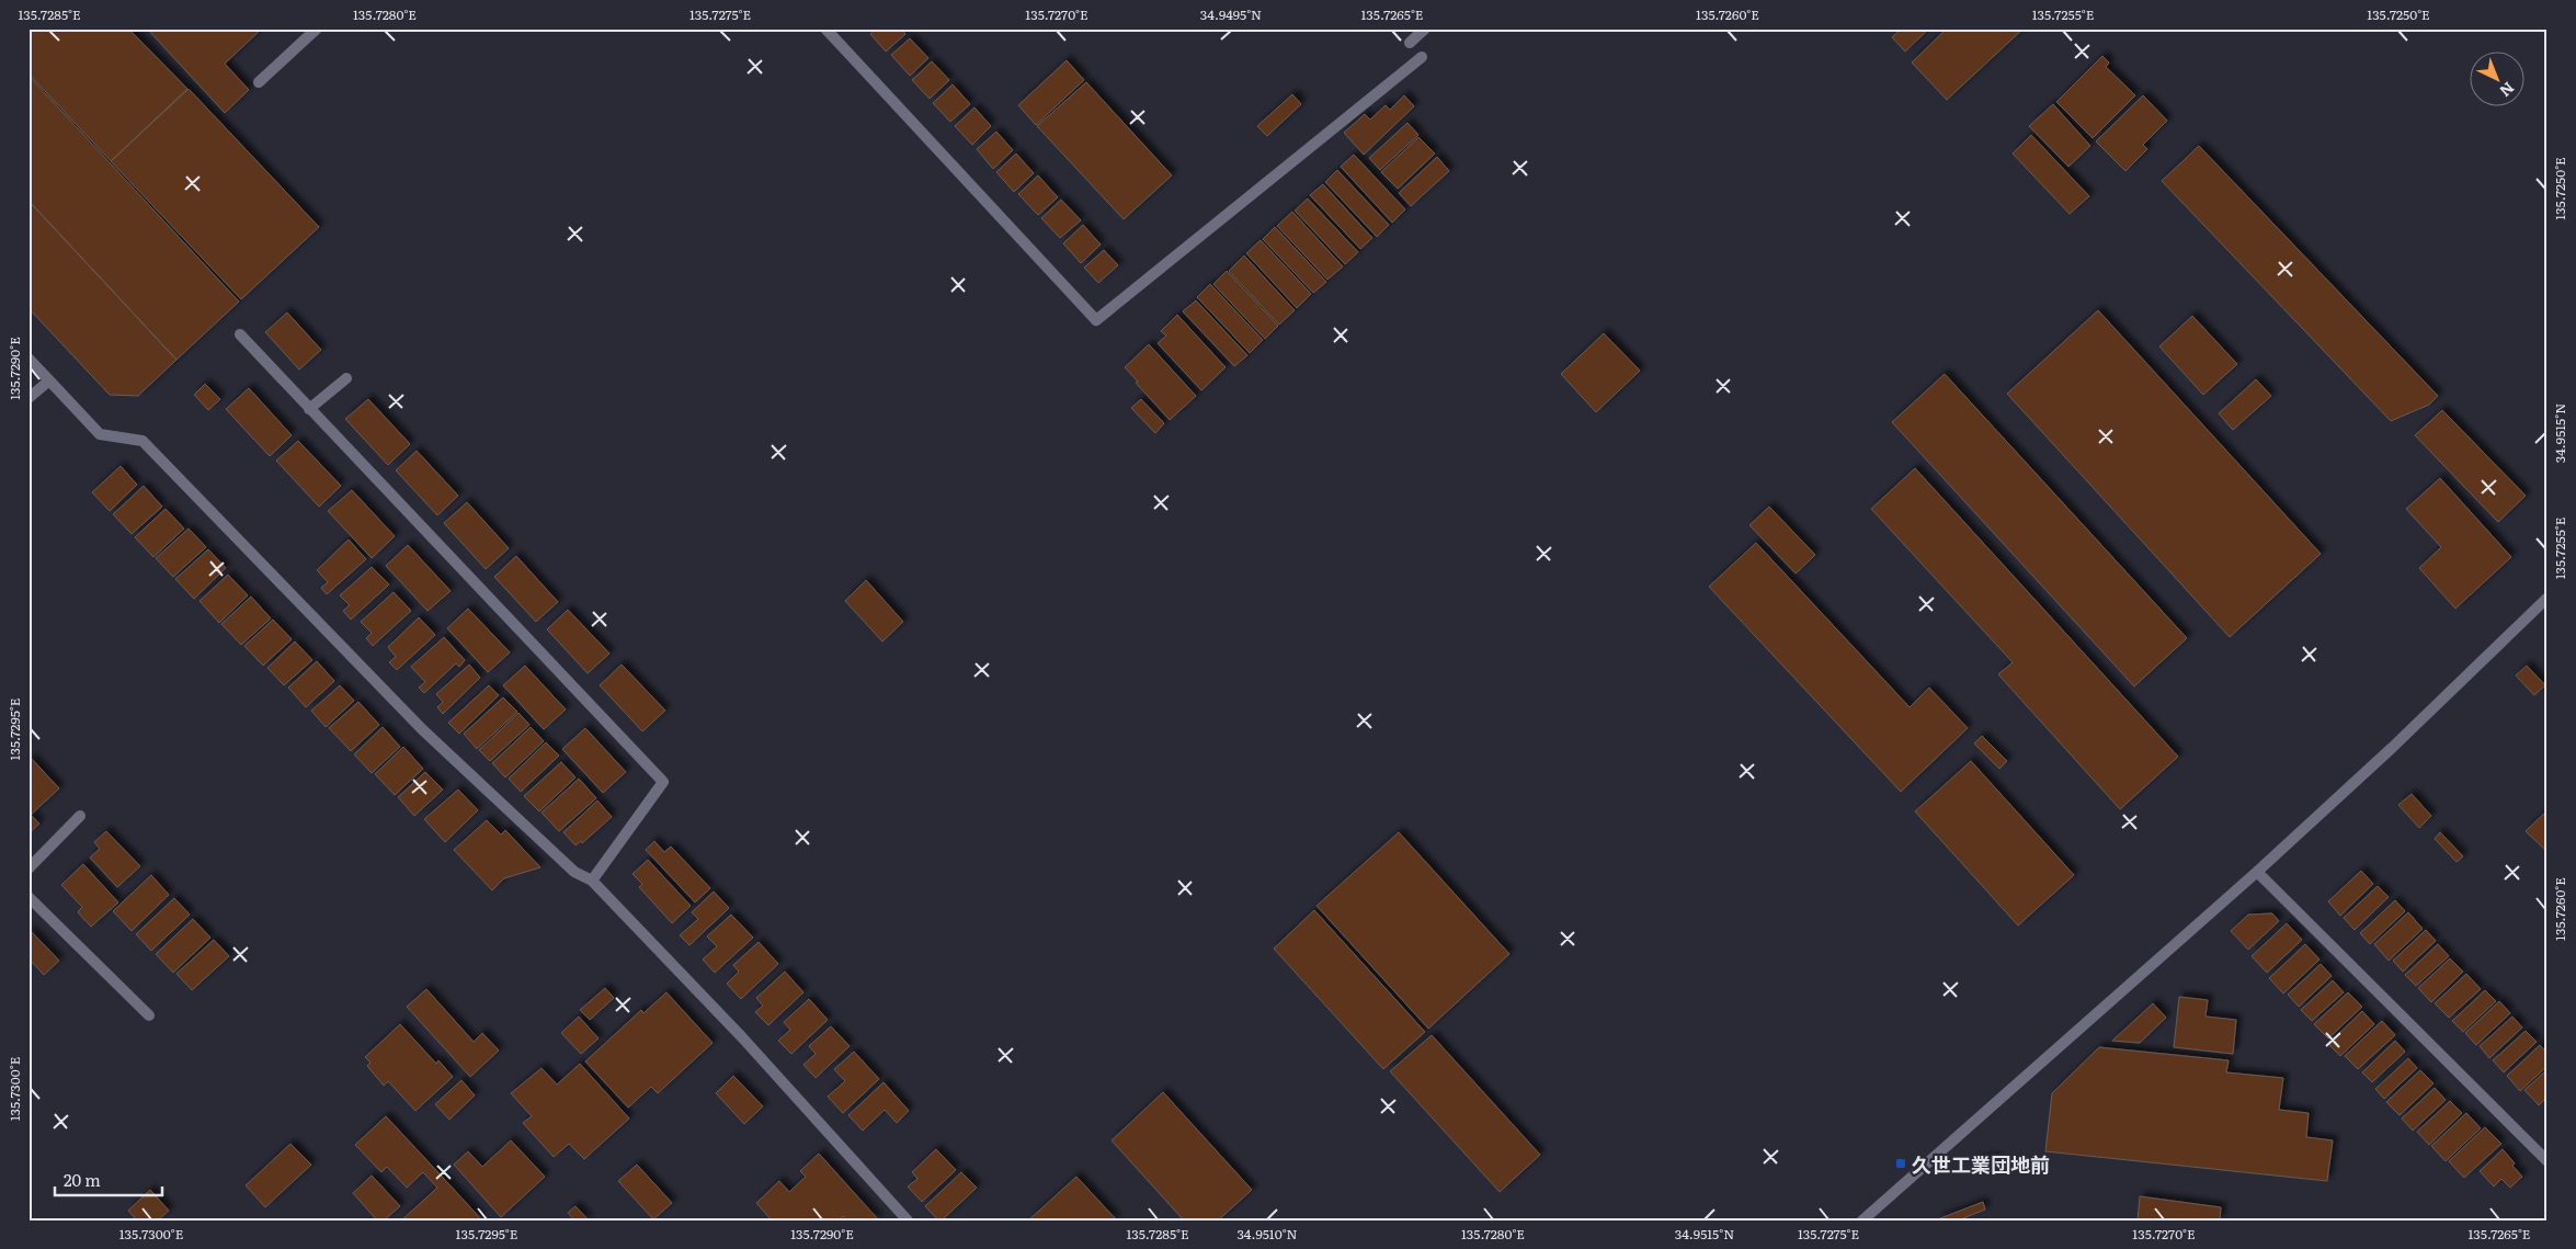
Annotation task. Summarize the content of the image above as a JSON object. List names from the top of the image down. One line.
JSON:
{"places":{"transit":["久世工業団地前"]},"scale_bar":"20 m","north":"bottom right","coordinates":["135.7285°E","135.7280°E","135.7275°E","135.7270°E","34.9495°N","135.7265°E","135.7260°E","135.7255°E","135.7250°E","135.7290°E","34.9515°N","135.7295°E","135.7300°E","34.9510°N"]}
